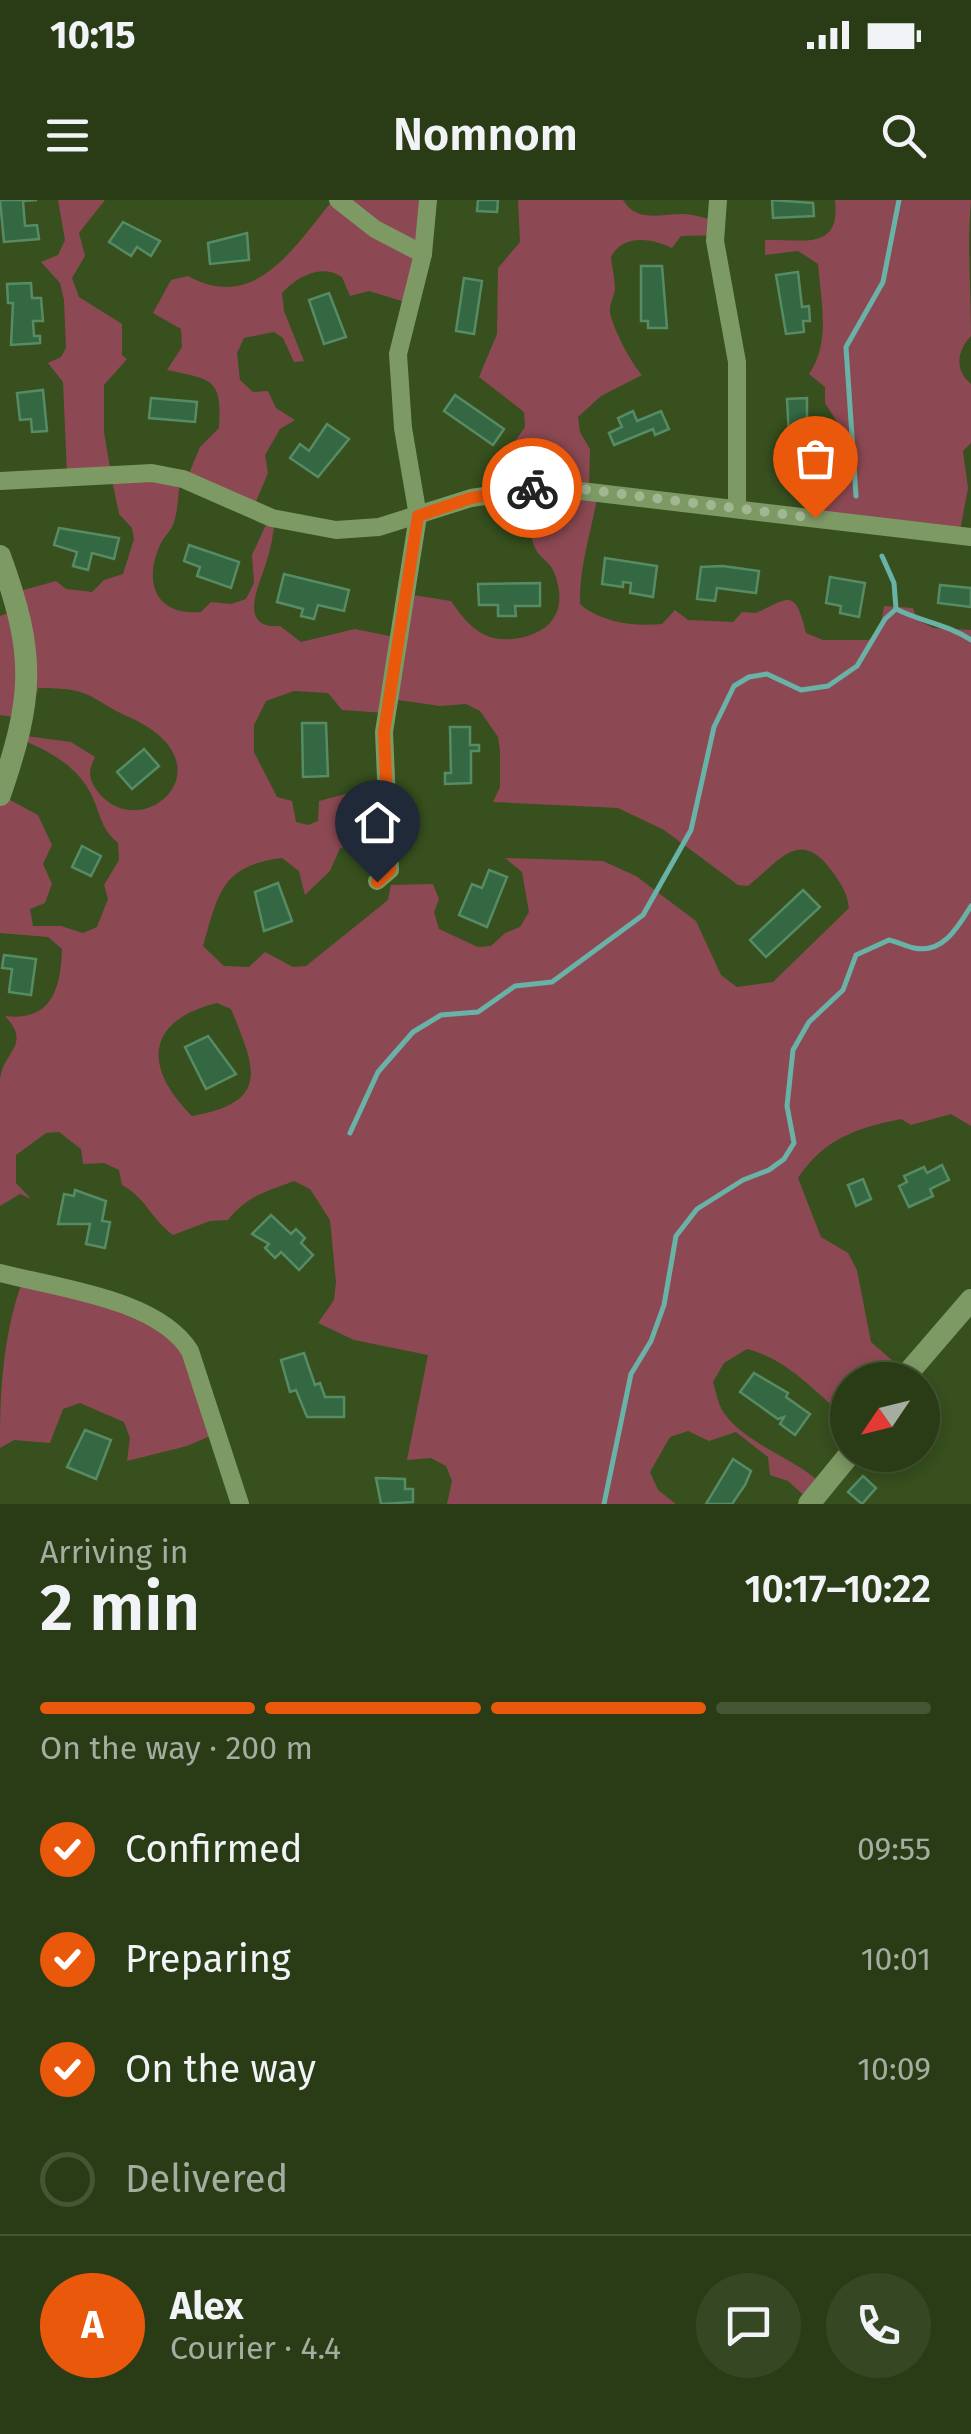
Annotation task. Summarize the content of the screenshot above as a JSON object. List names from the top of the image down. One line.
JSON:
{"north":"bottom left","page":{"status":"10:15","header":"Nomnom","heading":["2 min","Arriving in","10:17–10:22"],"panel":["Alex","Courier · 4.4"],"bar":"On the way · 200 m","list":[["Confirmed","09:55"],["Preparing","10:01"],["On the way","10:09"],"Delivered"],"round":"A"}}
